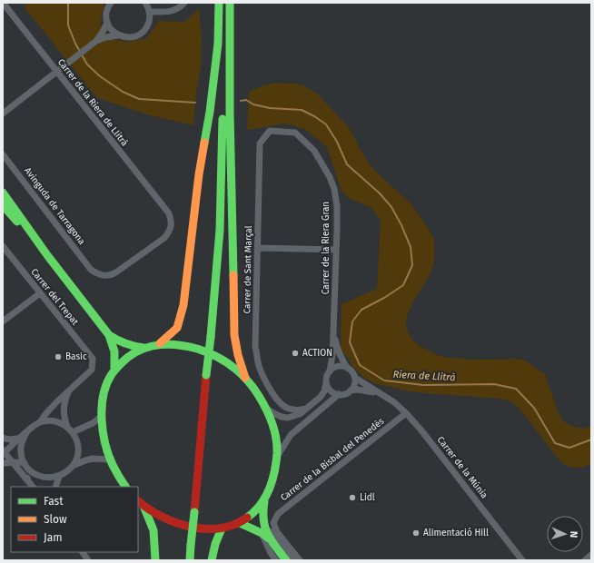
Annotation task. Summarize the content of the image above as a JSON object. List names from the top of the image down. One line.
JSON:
{"streets":{"street":["Carrer de la Riera de Llitrà","Avinguda de Tarragona","Carrer de la Riera Gran","Carrer de Sant Marçal","Carrer del Trepat","Carrer de la Bisbal del Penedès","Carrer de la Múnia"]},"crossings":[["Carrer de la Riera de Llitrà","Avinguda de Tarragona"],["Carrer de la Riera Gran","Carrer de Sant Marçal"],["Carrer de la Riera Gran","Carrer de la Múnia"],["Carrer de la Bisbal del Penedès","Carrer de la Múnia"]],"water":["Riera de Llitrà"],"places":["ACTION","Basic","Lidl","Alimentació Hill"],"legend":["Fast","Slow","Jam"],"north":"right"}
